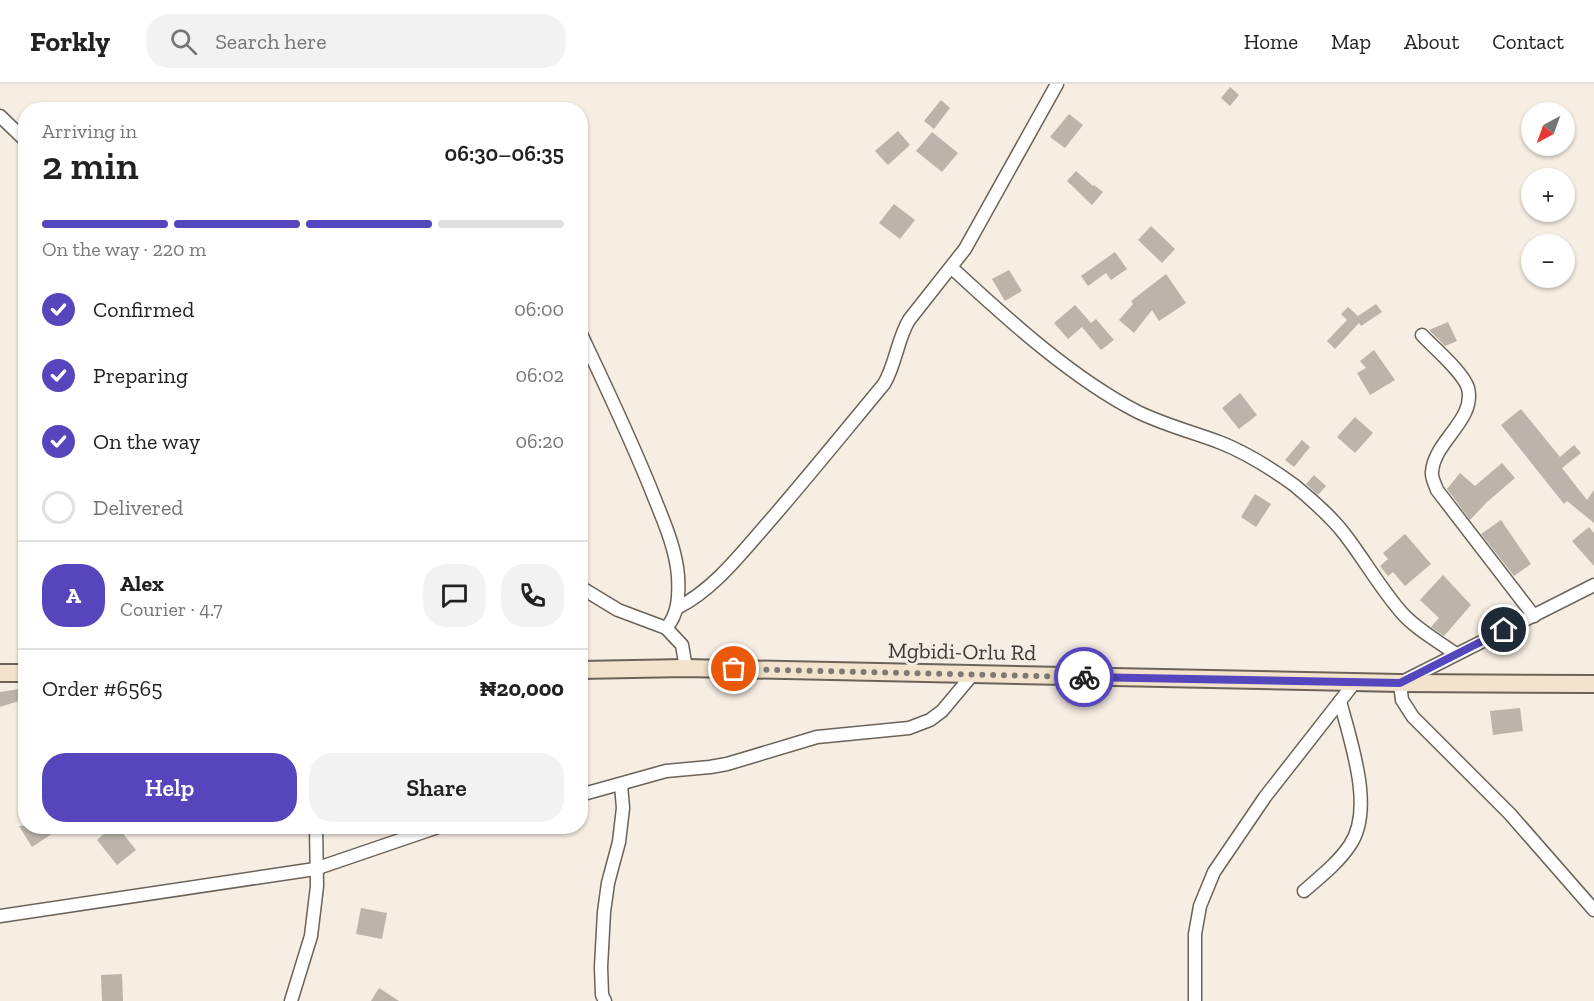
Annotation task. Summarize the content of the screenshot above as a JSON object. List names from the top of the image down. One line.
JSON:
{"streets":{"main road":["Mgbidi-Orlu Rd"]},"north":"bottom left","page":{"header":"Forkly","search":"Search here","nav":["Home","Map","About","Contact"],"map_buttons":["+","−"],"heading":["2 min","Arriving in","06:30–06:35"],"panel":["Alex","Courier · 4.7","Order #6565","₦20,000"],"bar":"On the way · 220 m","list":[["Confirmed","06:00"],["Preparing","06:02"],["On the way","06:20"],"Delivered"],"round":"A","buttons":["Help","Share"]}}
